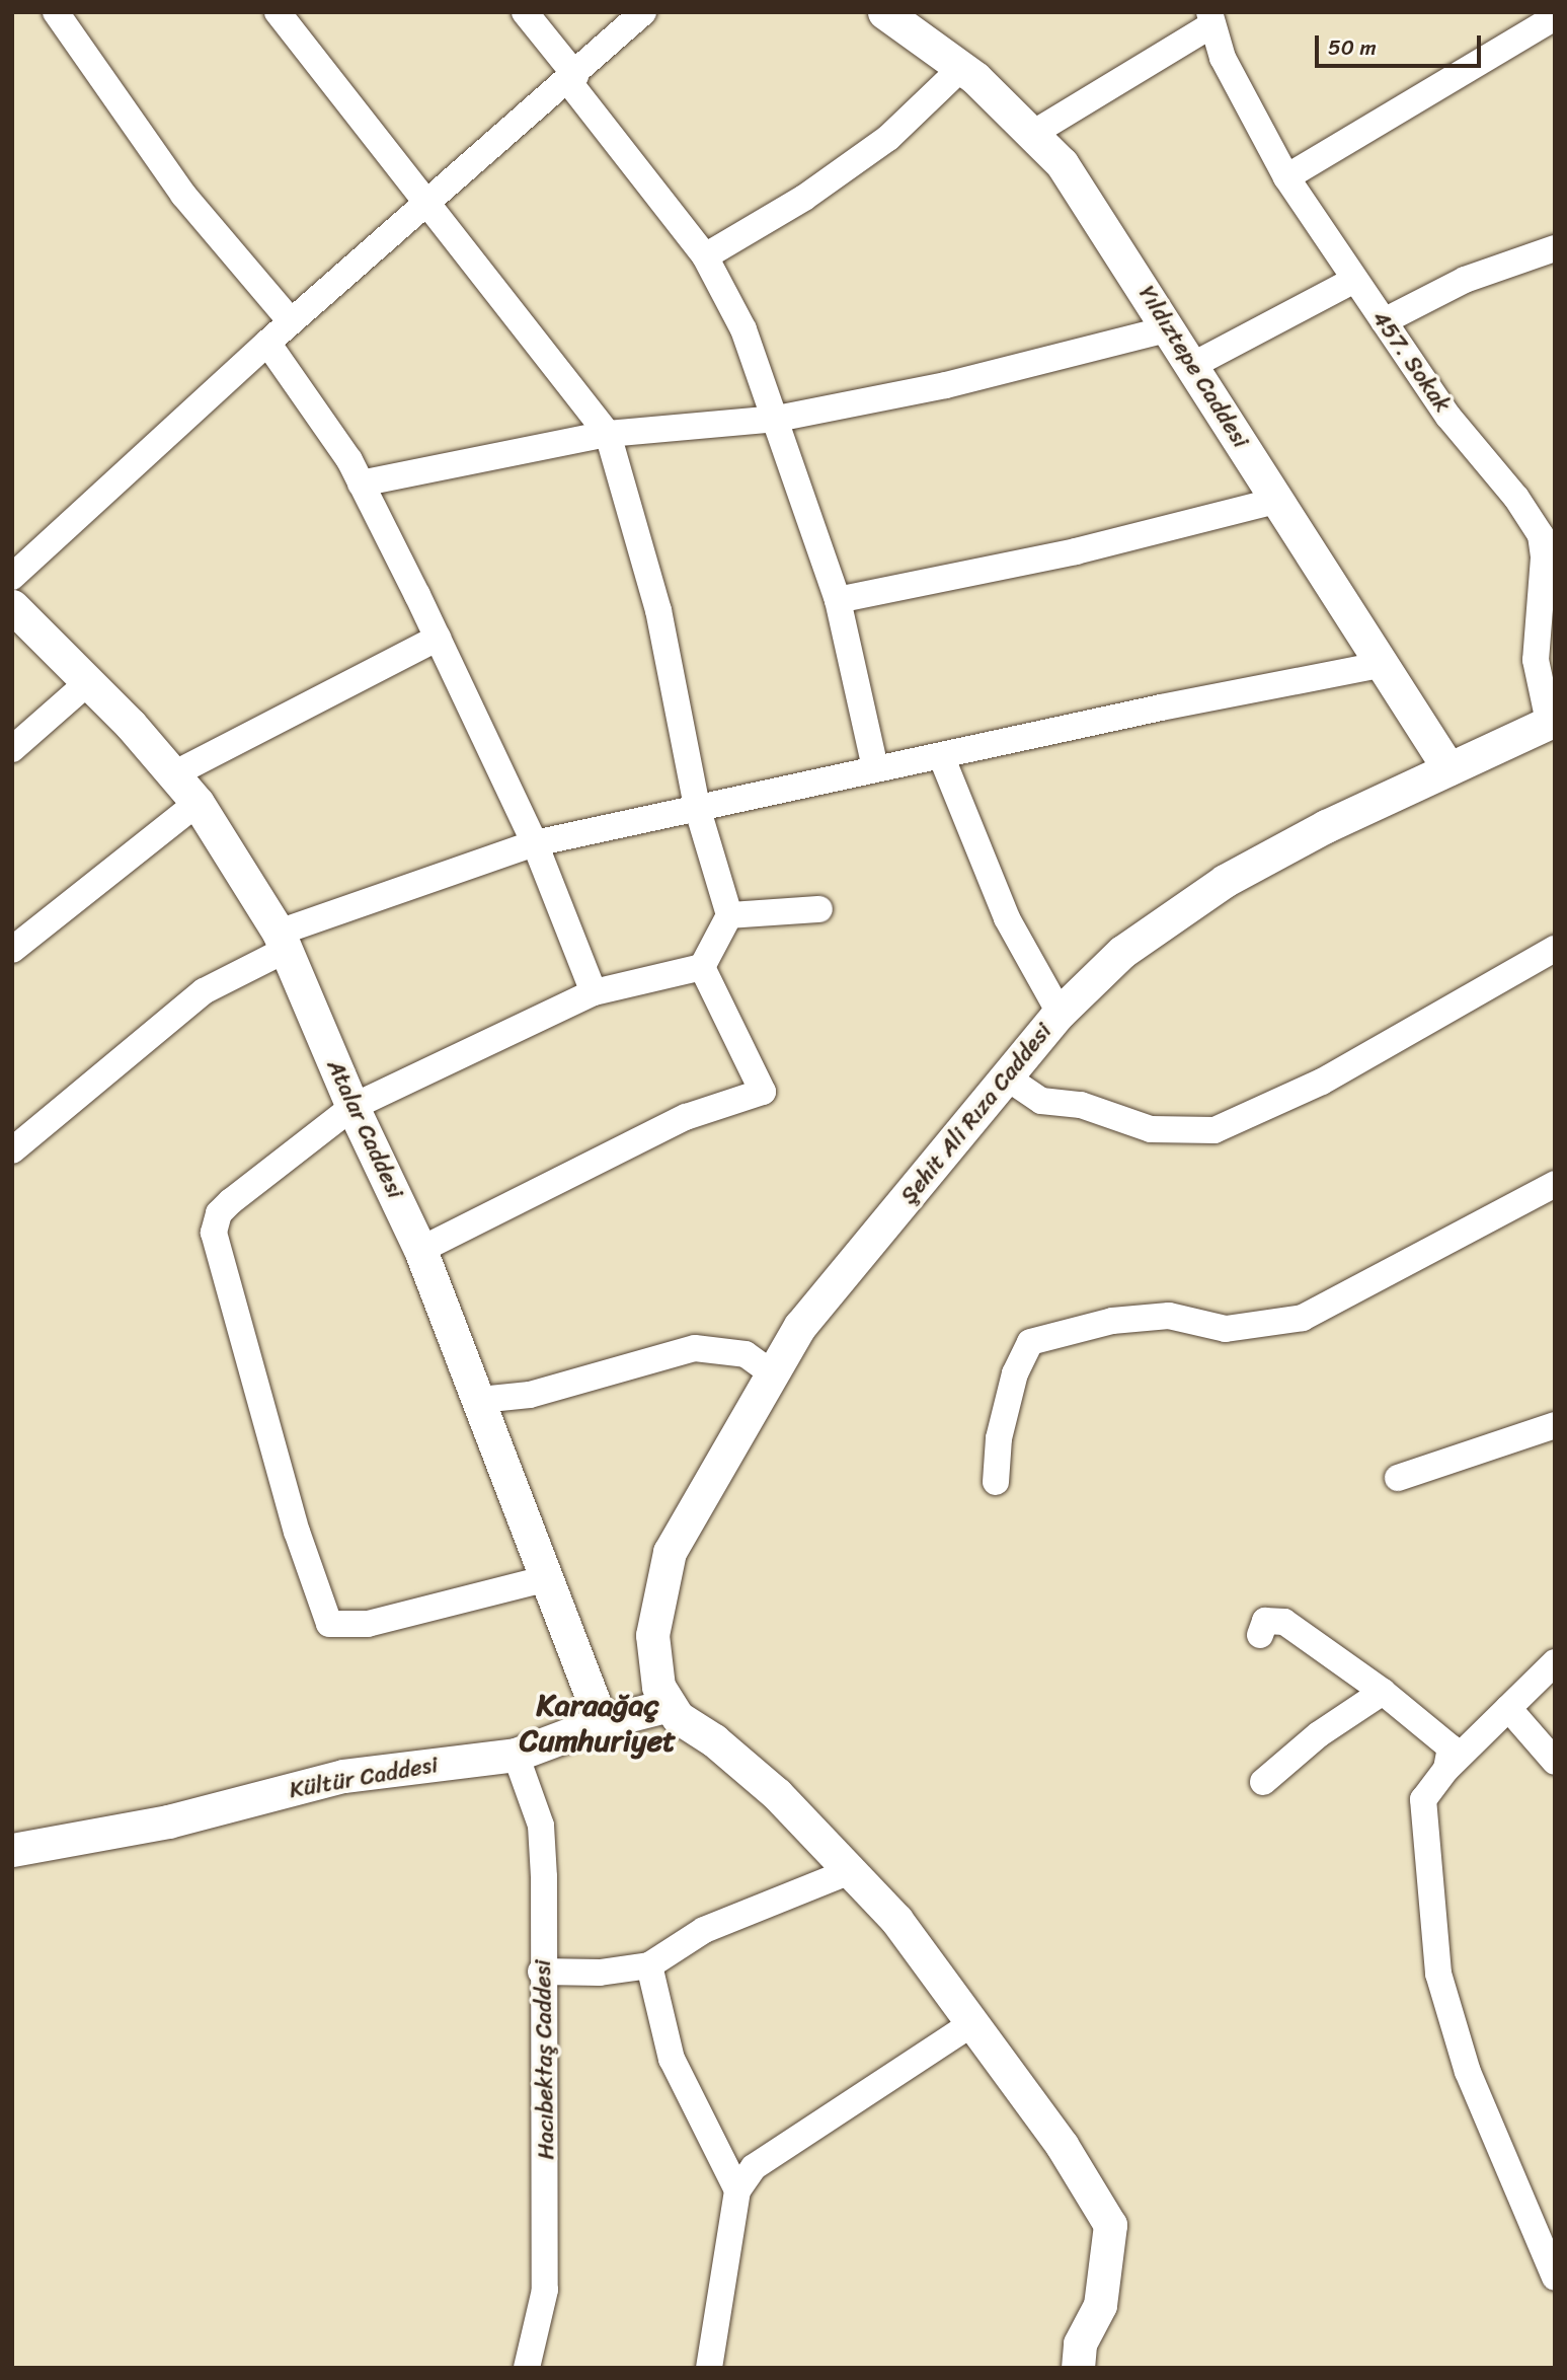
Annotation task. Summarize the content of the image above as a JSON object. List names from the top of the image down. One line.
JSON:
{"streets":{"street":["457. Sokak","Yıldıztepe Caddesi","Şehit Ali Rıza Caddesi","Atalar Caddesi","Kültür Caddesi","Hacıbektaş Caddesi"]},"crossings":[["457. Sokak","Şehit Ali Rıza Caddesi"],["Yıldıztepe Caddesi","Şehit Ali Rıza Caddesi"],["Şehit Ali Rıza Caddesi","Kültür Caddesi"],["Atalar Caddesi","Kültür Caddesi"],["Kültür Caddesi","Hacıbektaş Caddesi"]],"districts":["Karaağaç Cumhuriyet"],"scale_bar":"50 m"}
